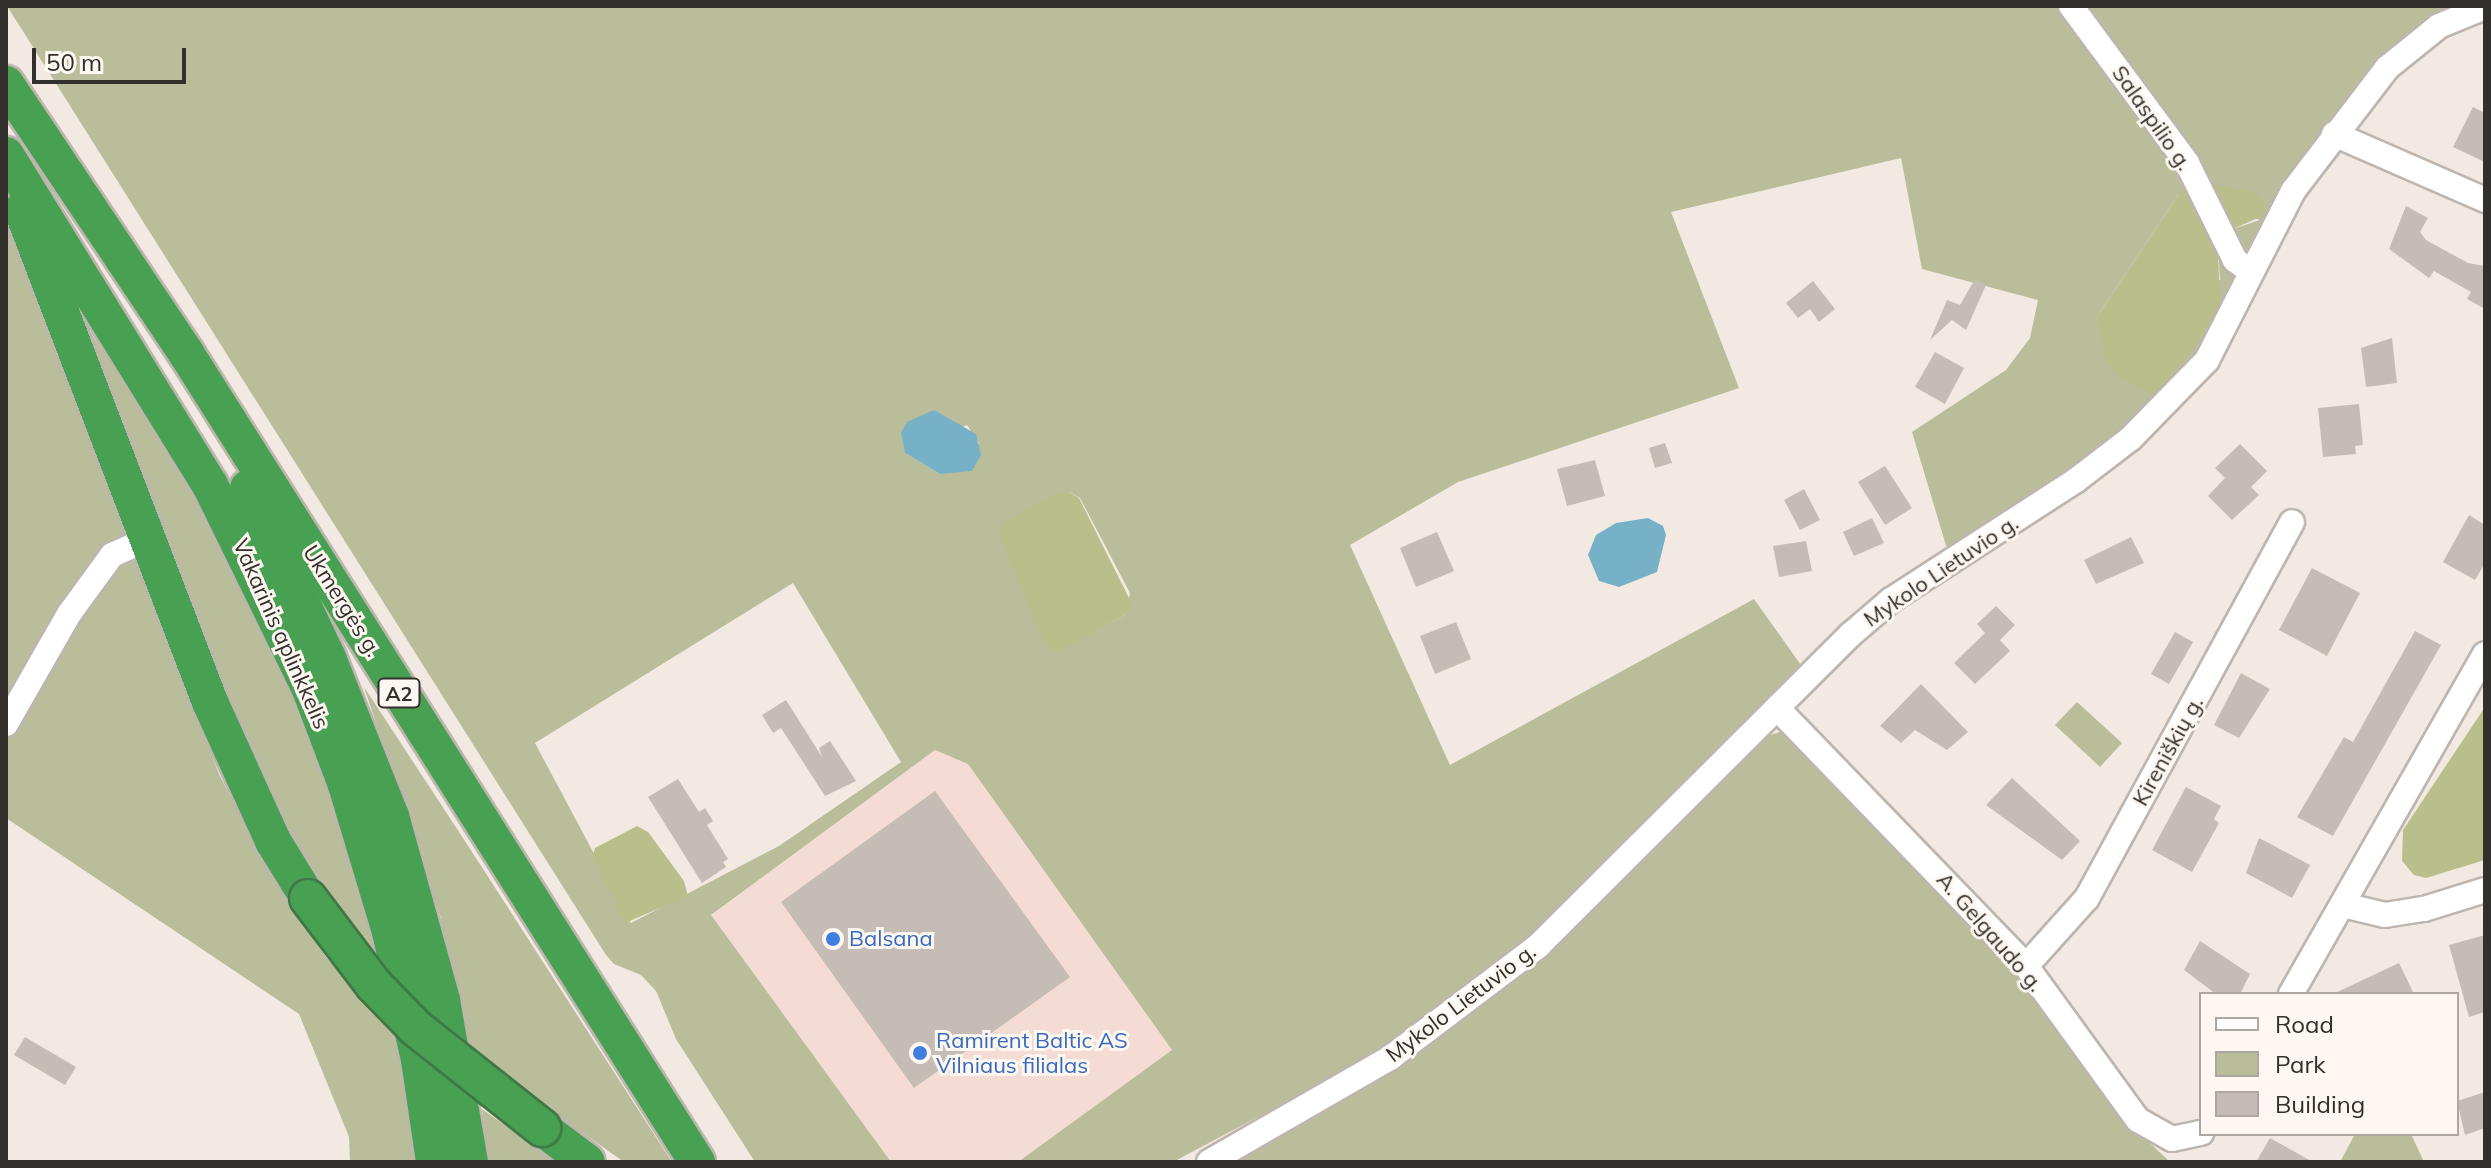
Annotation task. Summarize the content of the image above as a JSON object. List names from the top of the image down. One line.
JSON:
{"streets":{"highway":["Ukmergės g.","Vakarinis aplinkkelis","A2"],"street":["Salaspilio g.","Mykolo Lietuvio g.","Kireniškių g.","A. Gelgaudo g."]},"crossings":[["Salaspilio g.","Mykolo Lietuvio g."],["Mykolo Lietuvio g.","A. Gelgaudo g."],["Ukmergės g.","Vakarinis aplinkkelis"],["Kireniškių g.","A. Gelgaudo g."]],"places":["Balsana","Ramirent Baltic AS Vilniaus filialas"],"legend":["Road","Park","Building"],"scale_bar":"50 m"}
